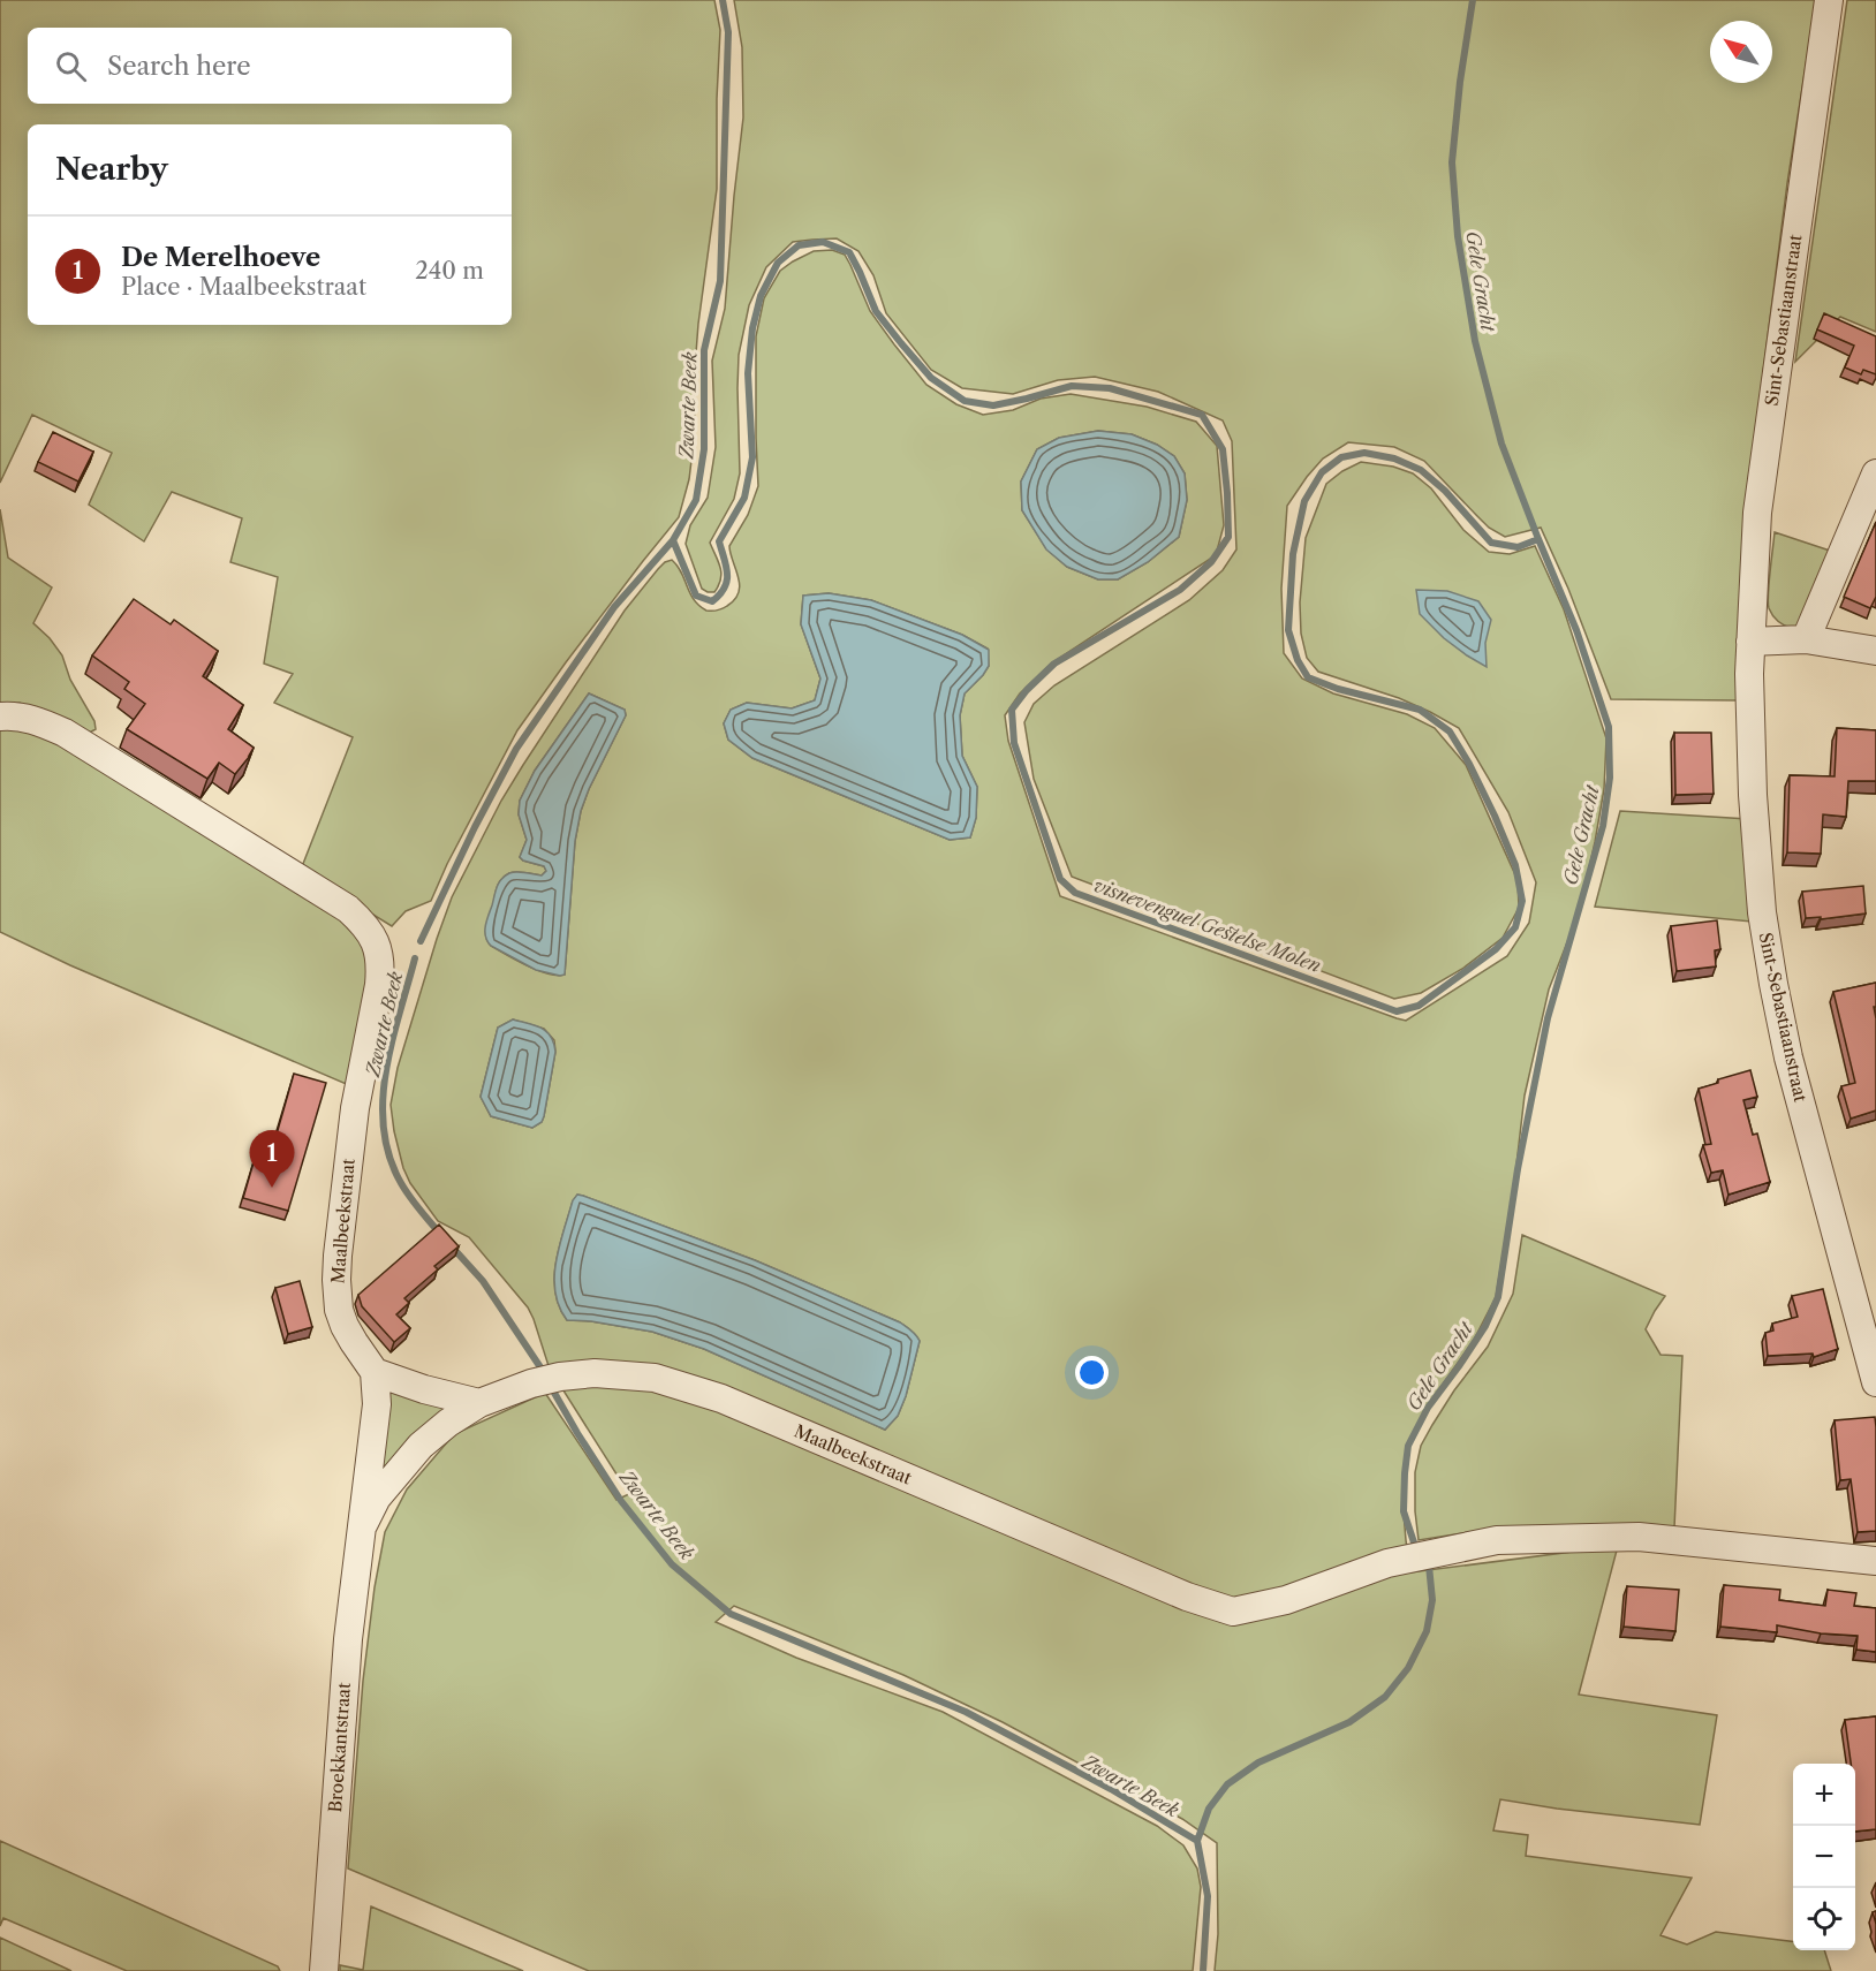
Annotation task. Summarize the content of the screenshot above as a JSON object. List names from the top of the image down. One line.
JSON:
{"streets":{"street":["Sint-Sebastiaanstraat","Maalbeekstraat","Broekkantstraat"]},"crossings":[["Maalbeekstraat","Broekkantstraat"]],"water":["Gele Gracht","Zwarte Beek","visnevenguel Gestelse Molen"],"north":"top left","page":{"search":"Search here","heading":"Nearby","list":[{"mark":"1","name":"De Merelhoeve","note":"Place · Maalbeekstraat","value":"240 m"}],"pins":"1","map_buttons":["+","−"]}}
